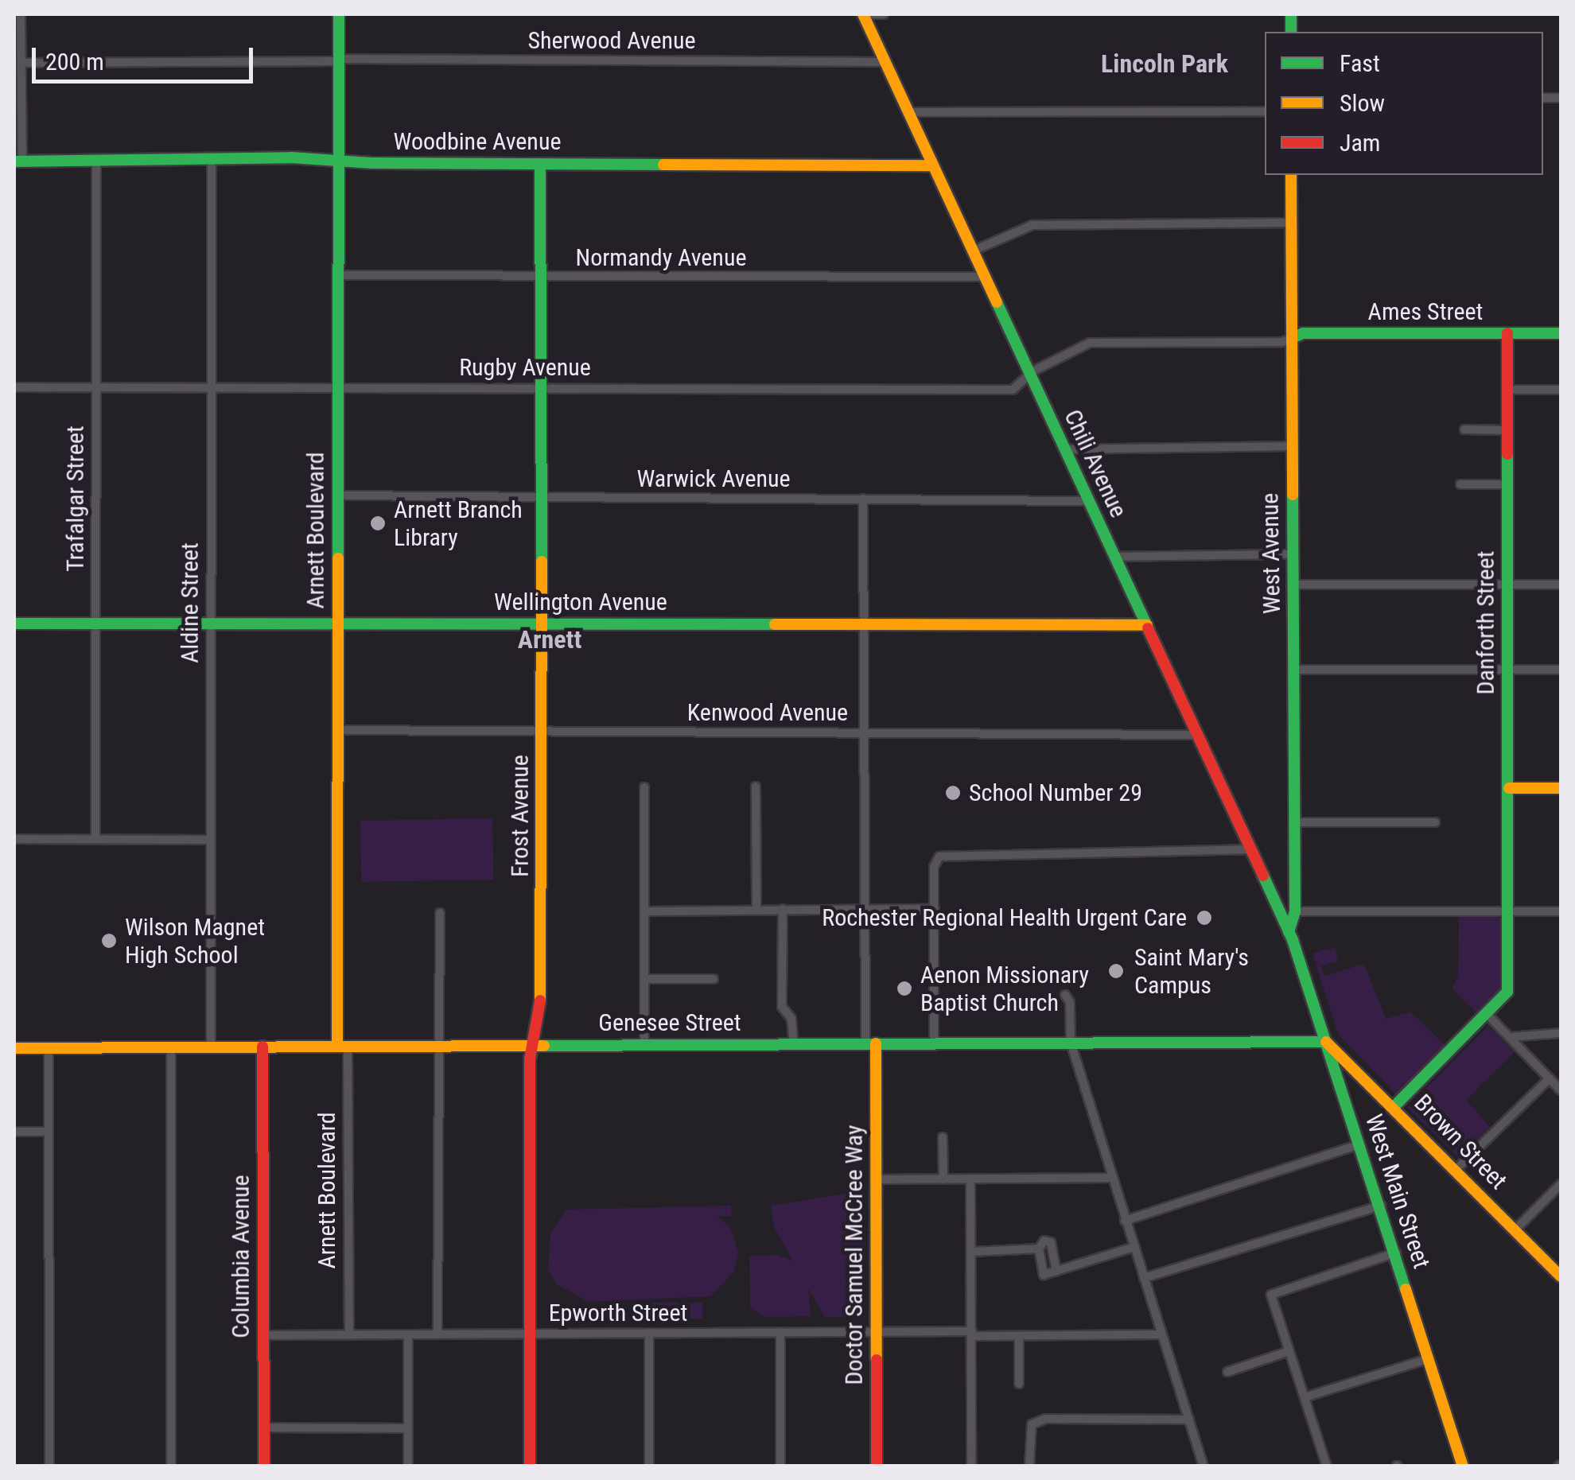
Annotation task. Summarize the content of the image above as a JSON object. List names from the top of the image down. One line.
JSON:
{"streets":{"street":["Sherwood Avenue","Woodbine Avenue","Normandy Avenue","Ames Street","Rugby Avenue","Chili Avenue","Warwick Avenue","Trafalgar Street","Arnett Boulevard","West Avenue","Wellington Avenue","Aldine Street","Danforth Street","Kenwood Avenue","Frost Avenue","Genesee Street","Brown Street","West Main Street","Doctor Samuel McCree Way","Columbia Avenue","Epworth Street"]},"crossings":[["Sherwood Avenue","Chili Avenue"],["Sherwood Avenue","Arnett Boulevard"],["Woodbine Avenue","Chili Avenue"],["Woodbine Avenue","Trafalgar Street"],["Woodbine Avenue","Arnett Boulevard"],["Woodbine Avenue","Aldine Street"],["Woodbine Avenue","Frost Avenue"],["Normandy Avenue","Chili Avenue"],["Normandy Avenue","Arnett Boulevard"],["Normandy Avenue","Frost Avenue"],["Ames Street","Rugby Avenue"],["Ames Street","West Avenue"],["Ames Street","Danforth Street"],["Rugby Avenue","Chili Avenue"],["Rugby Avenue","Trafalgar Street"],["Rugby Avenue","Arnett Boulevard"],["Rugby Avenue","West Avenue"],["Rugby Avenue","Aldine Street"],["Rugby Avenue","Frost Avenue"],["Chili Avenue","Warwick Avenue"],["Chili Avenue","West Avenue"],["Chili Avenue","Wellington Avenue"],["Chili Avenue","Kenwood Avenue"],["Chili Avenue","West Main Street"],["Warwick Avenue","Arnett Boulevard"],["Warwick Avenue","Frost Avenue"],["Trafalgar Street","Wellington Avenue"],["Arnett Boulevard","Wellington Avenue"],["Arnett Boulevard","Kenwood Avenue"],["Arnett Boulevard","Genesee Street"],["Arnett Boulevard","Epworth Street"],["West Avenue","West Main Street"],["Wellington Avenue","Aldine Street"],["Wellington Avenue","Frost Avenue"],["Aldine Street","Genesee Street"],["Danforth Street","Brown Street"],["Kenwood Avenue","Frost Avenue"],["Frost Avenue","Genesee Street"],["Frost Avenue","Epworth Street"],["Genesee Street","Brown Street"],["Genesee Street","West Main Street"],["Genesee Street","Doctor Samuel McCree Way"],["Genesee Street","Columbia Avenue"],["Brown Street","West Main Street"],["Doctor Samuel McCree Way","Epworth Street"],["Columbia Avenue","Epworth Street"]],"districts":["Lincoln Park","Arnett"],"places":["Arnett Branch Library","School Number 29","Rochester Regional Health Urgent Care","Wilson Magnet High School","Saint Mary's Campus","Aenon Missionary Baptist Church"],"legend":["Fast","Slow","Jam"],"scale_bar":"200 m"}
